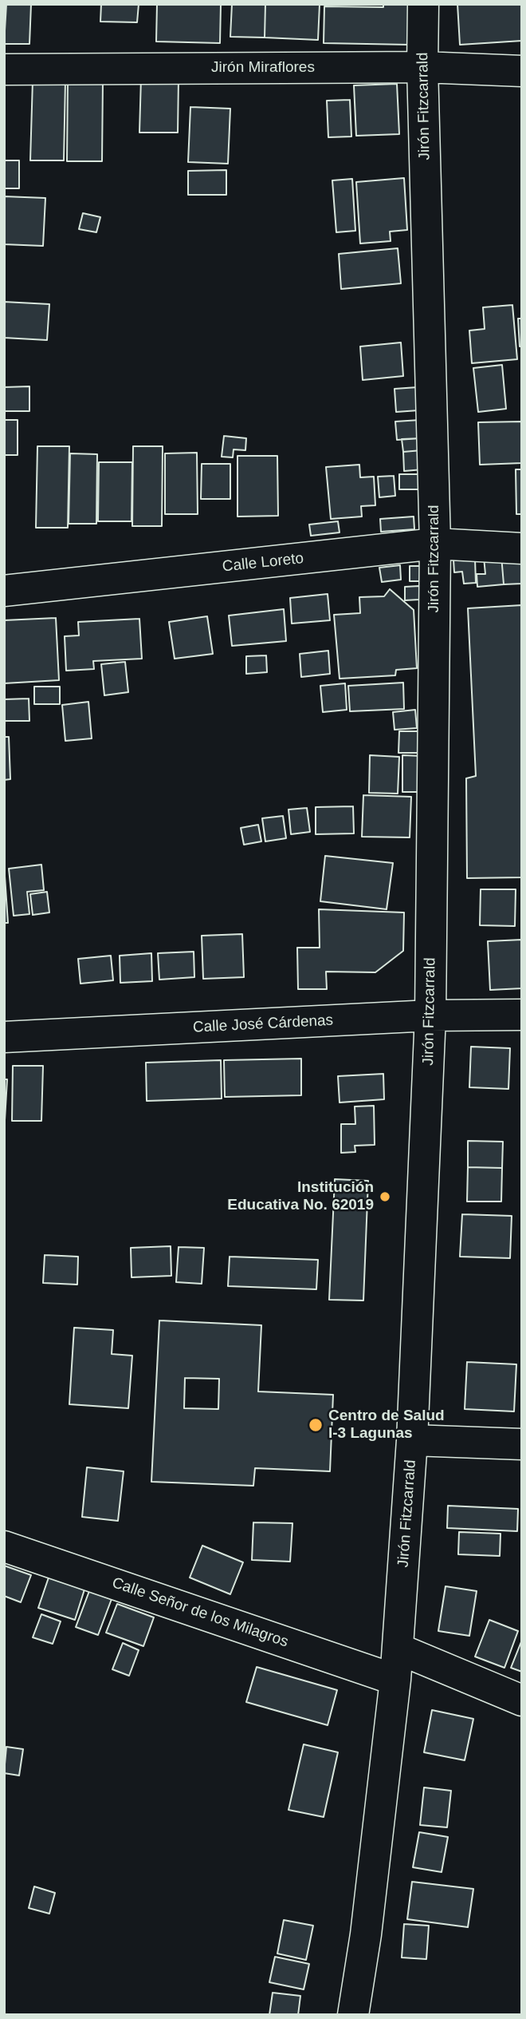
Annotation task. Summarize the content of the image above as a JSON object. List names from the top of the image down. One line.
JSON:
{"streets":{"street":["Jirón Miraflores","Jirón Fitzcarrald","Calle Loreto","Calle José Cárdenas","Calle Señor de los Milagros"]},"crossings":[["Jirón Miraflores","Jirón Fitzcarrald"],["Jirón Fitzcarrald","Calle Loreto"],["Jirón Fitzcarrald","Calle José Cárdenas"],["Jirón Fitzcarrald","Calle Señor de los Milagros"]],"places":["Institución Educativa No. 62019","Centro de Salud I-3 Lagunas"]}
